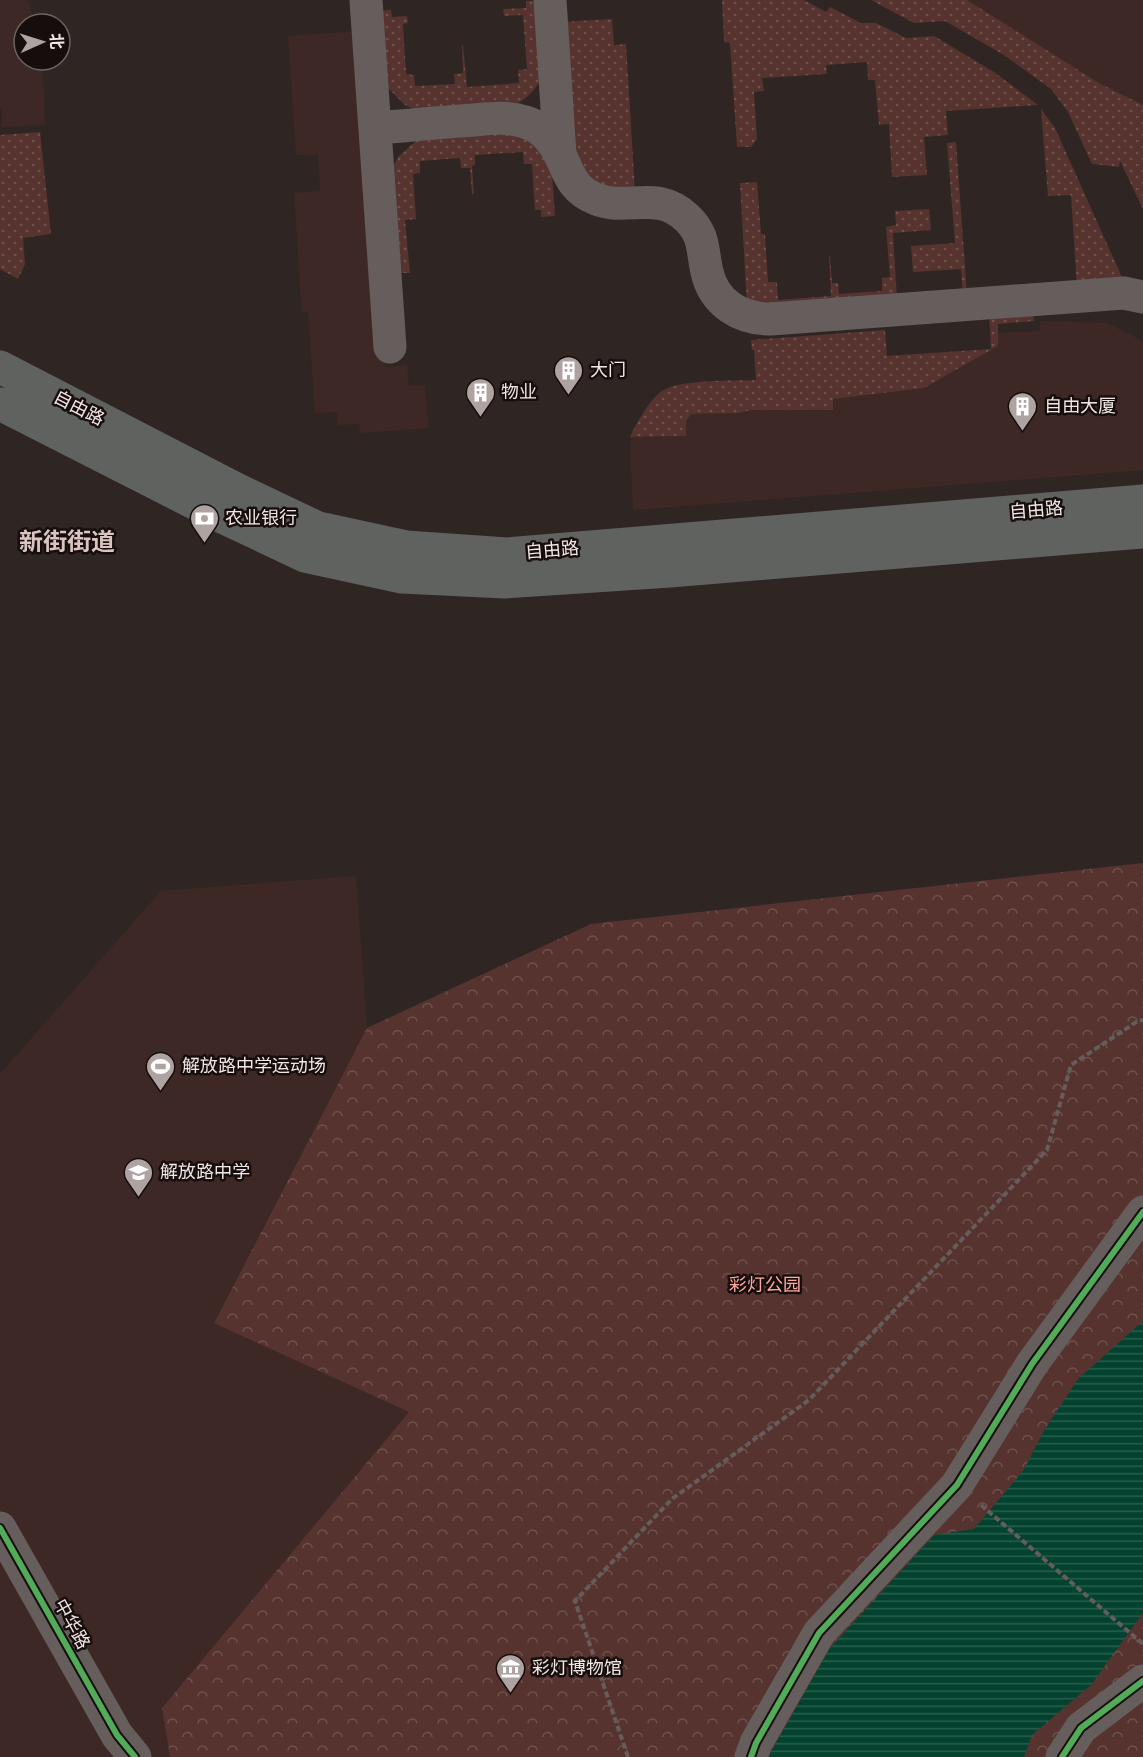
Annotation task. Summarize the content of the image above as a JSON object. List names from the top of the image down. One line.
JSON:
{"streets":{"main road":["自由路"],"street":["中华路"]},"districts":["新街街道"],"parks":["彩灯公园"],"places":{"building":["大门","物业","自由大厦"],"bank":["农业银行"],"sports":["解放路中学运动场"],"school or university":["解放路中学"],"museum":["彩灯博物馆"]},"north":"right"}
